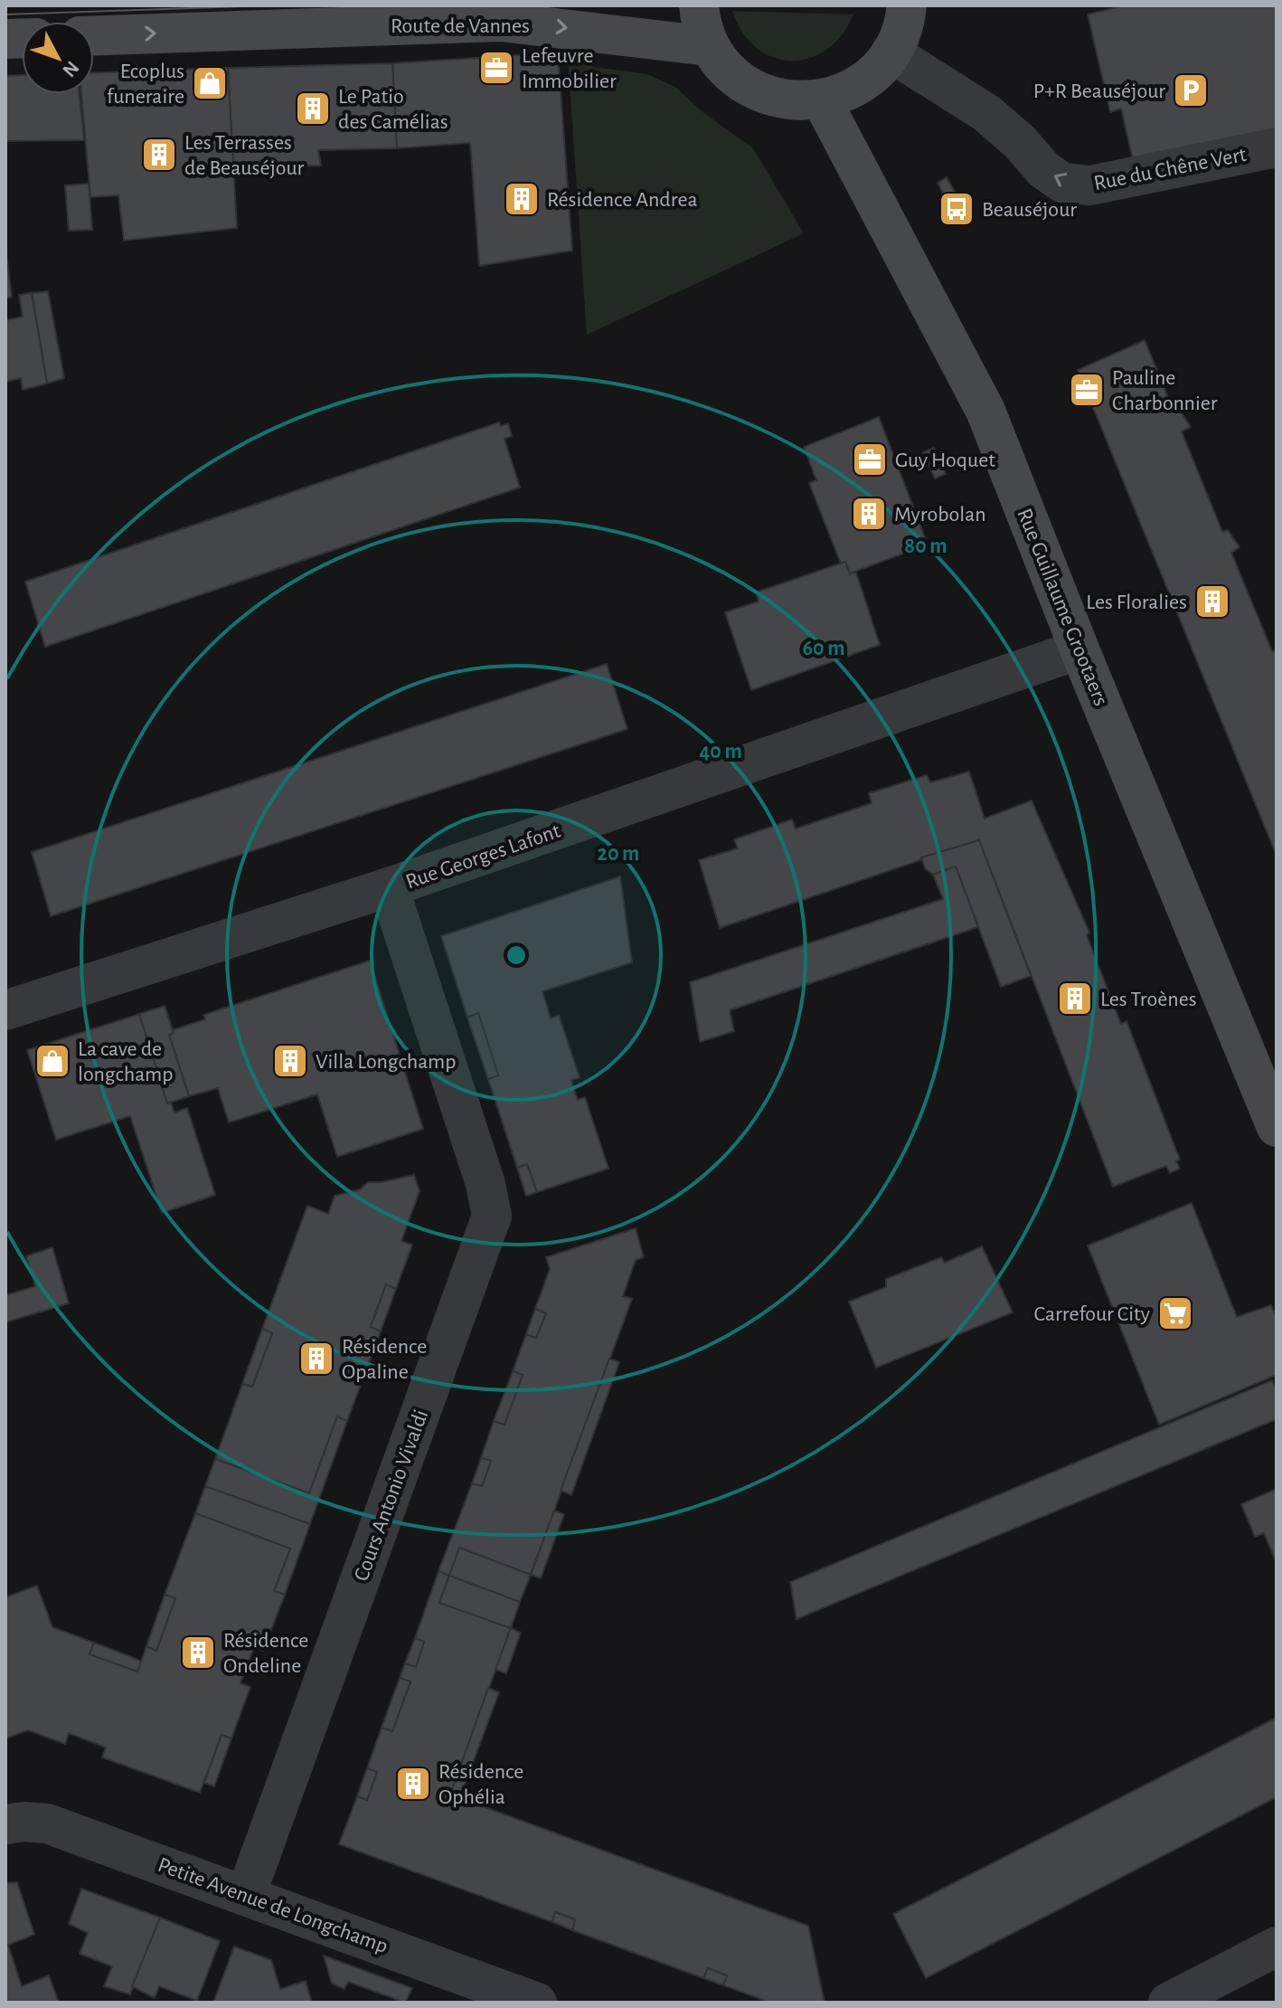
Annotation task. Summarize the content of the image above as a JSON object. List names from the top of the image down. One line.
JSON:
{"streets":{"street":["Route de Vannes","Rue du Chêne Vert","Rue Guillaume Grootaers","Rue Georges Lafont","Cours Antonio Vivaldi","Petite Avenue de Longchamp"]},"crossings":[["Rue Guillaume Grootaers","Rue Georges Lafont"],["Rue Georges Lafont","Cours Antonio Vivaldi"],["Cours Antonio Vivaldi","Petite Avenue de Longchamp"]],"one_way":["Route de Vannes","Rue du Chêne Vert"],"places":{"office":["Lefeuvre Immobilier","Pauline Charbonnier","Guy Hoquet"],"shop":["Ecoplus funeraire","La cave de longchamp"],"parking":["P+R Beauséjour"],"building":["Le Patio des Camélias","Les Terrasses de Beauséjour","Résidence Andrea","Myrobolan","Les Floralies","Les Troènes","Villa Longchamp","Résidence Opaline","Résidence Ondeline","Résidence Ophélia"],"bus stop":["Beauséjour"],"supermarket":["Carrefour City"]},"north":"bottom right","rings":["80 m","60 m","40 m","20 m"]}
